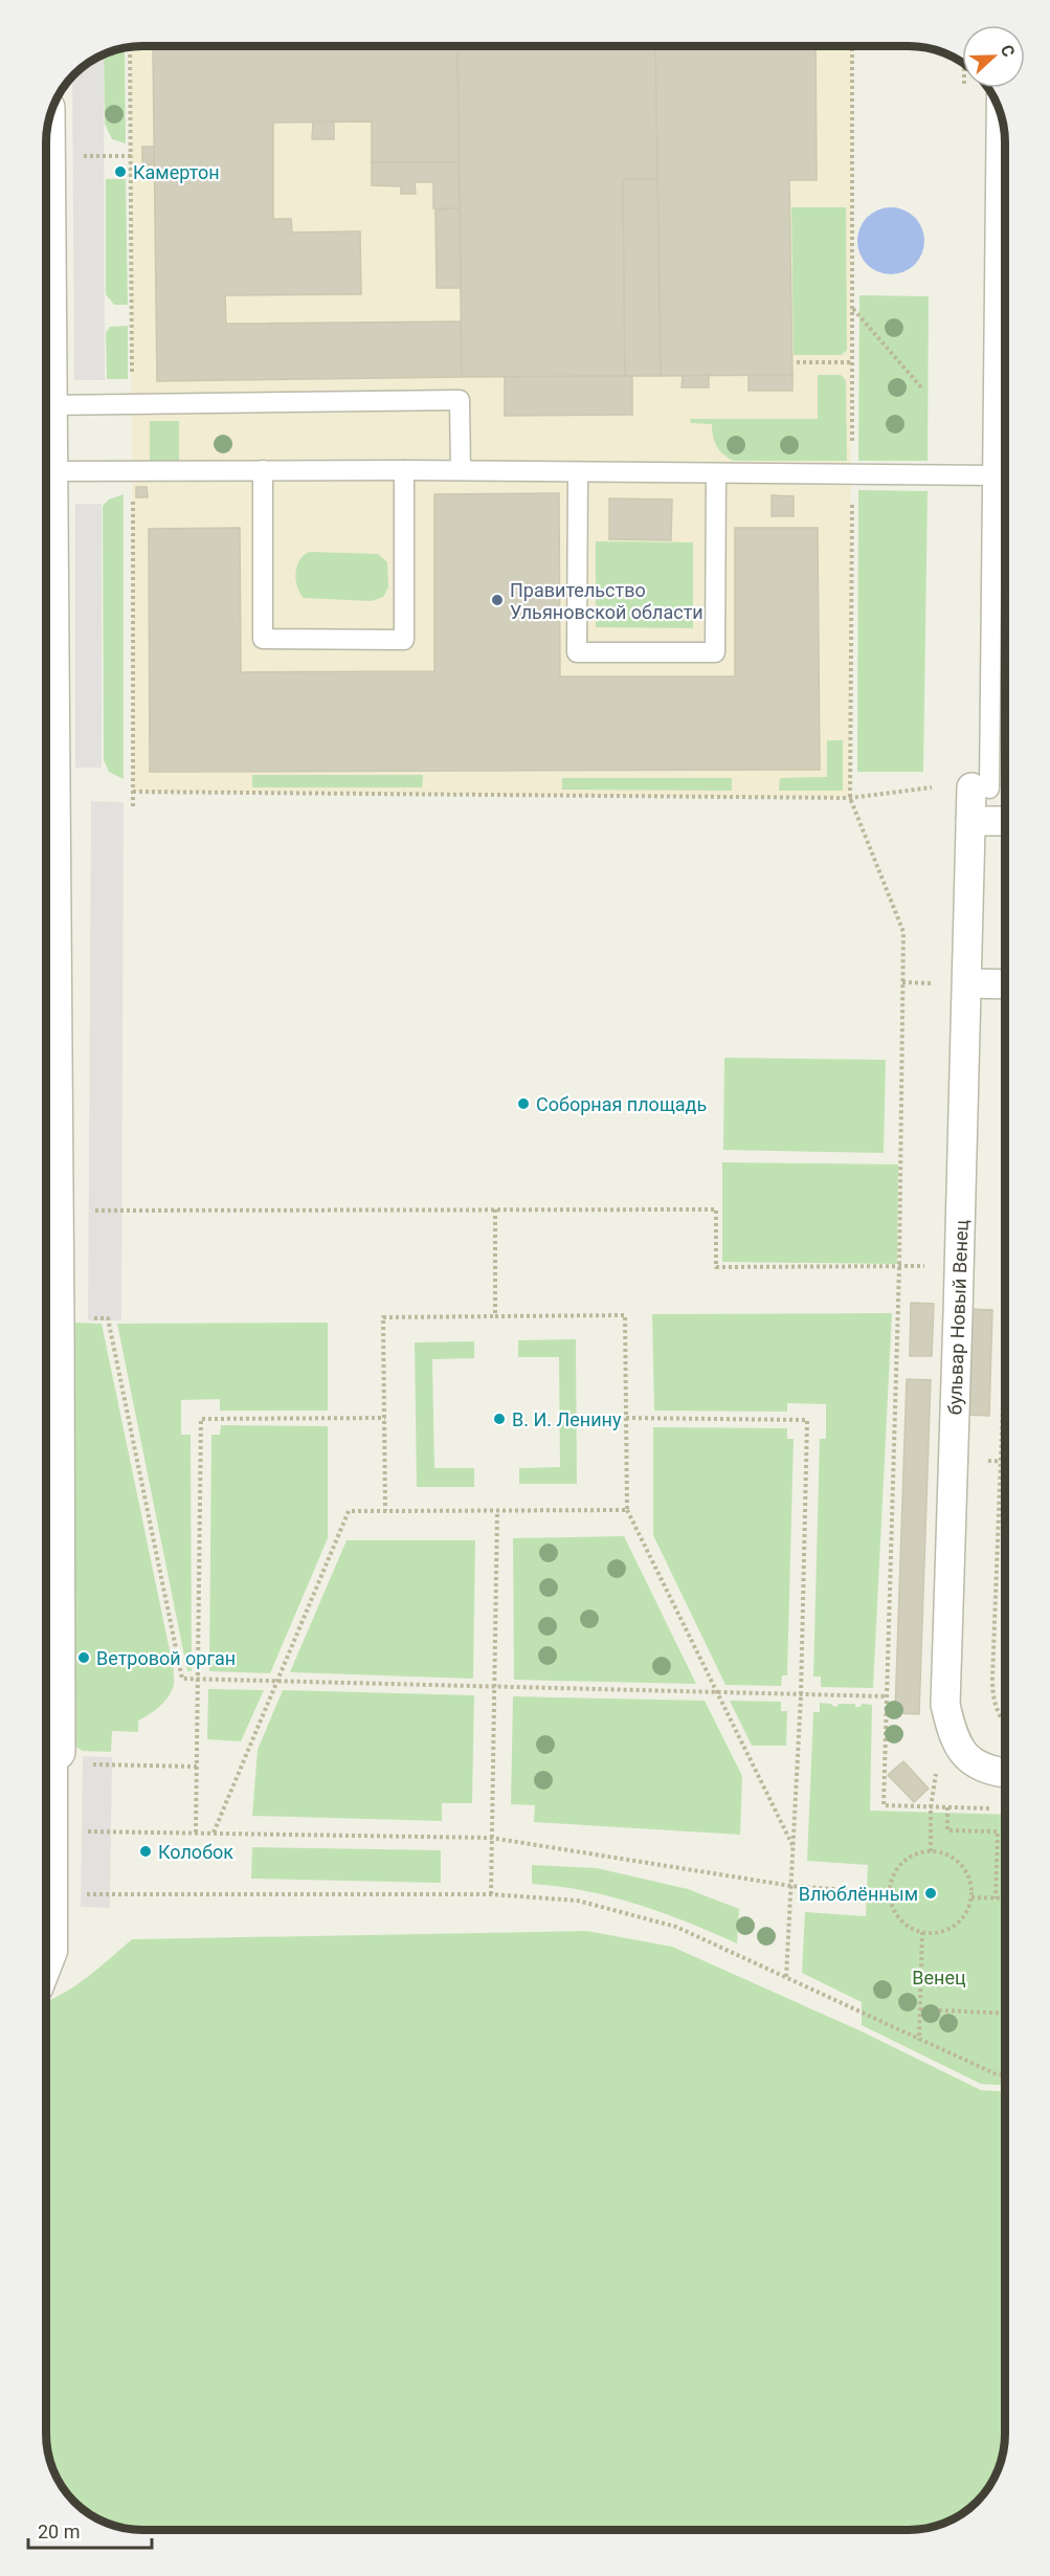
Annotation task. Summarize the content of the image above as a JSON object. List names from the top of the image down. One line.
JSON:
{"streets":{"street":["бульвар Новый Венец"]},"parks":["Венец"],"places":["Камертон","Правительство Ульяновской области","Соборная площадь","В. И. Ленину","Ветровой орган","Колобок","Влюблённым"],"scale_bar":"20 m","north":"right"}
